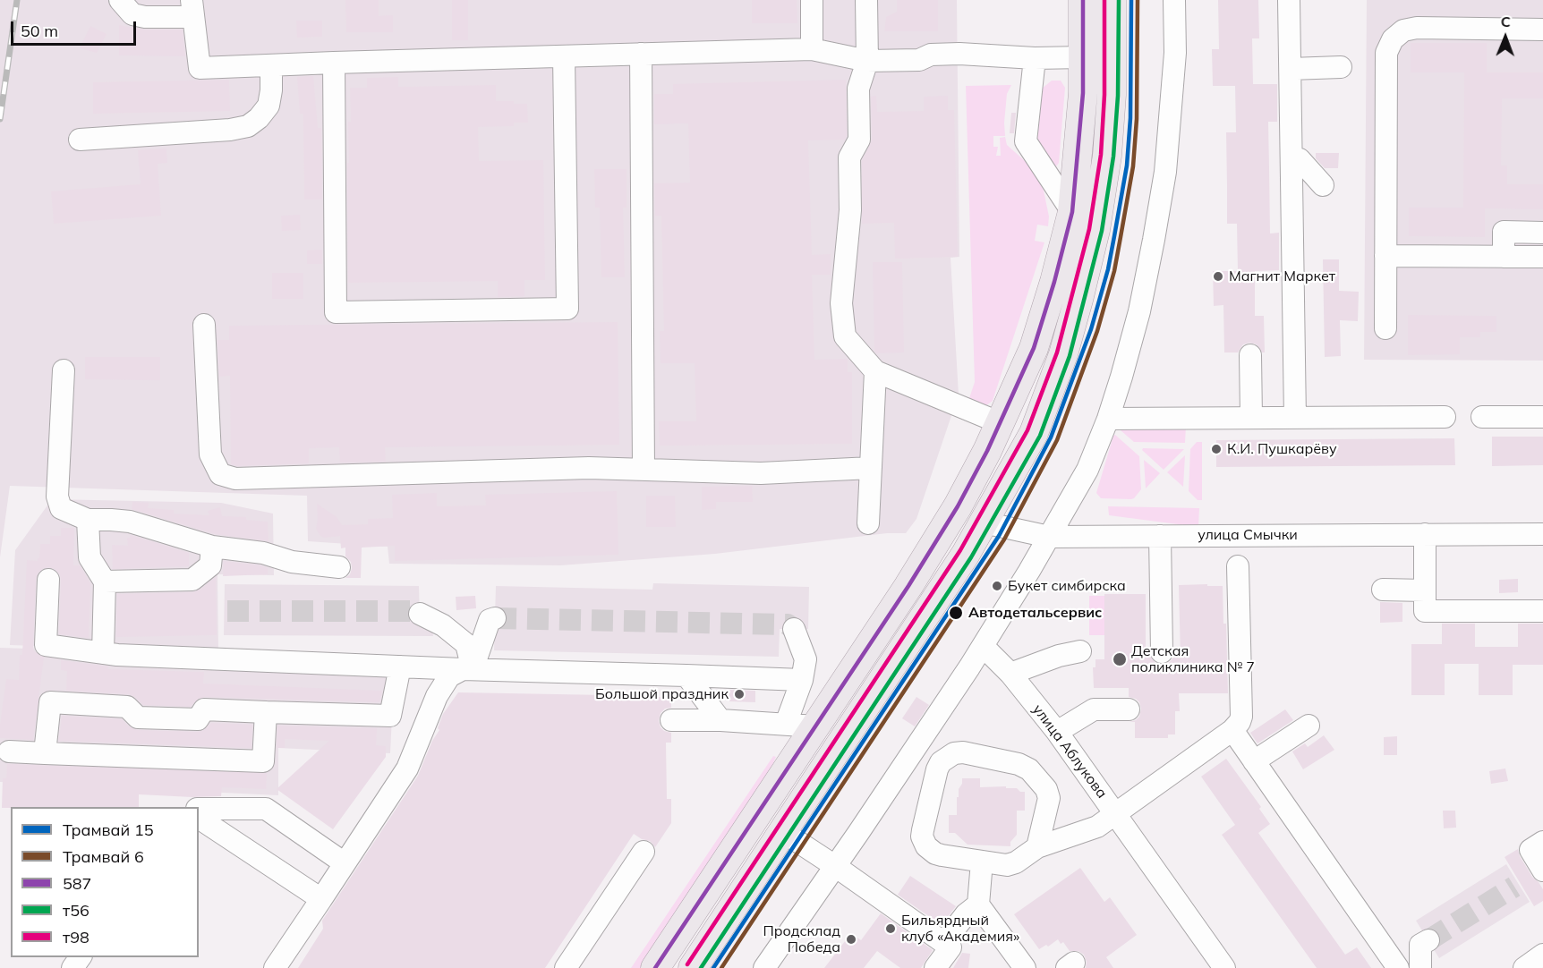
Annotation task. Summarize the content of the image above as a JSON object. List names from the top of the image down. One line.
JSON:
{"streets":{"main road":["улица Смычки"],"street":["улица Аблукова"]},"places":["Магнит Маркет","К.И. Пушкарёву","Букет симбирска","Автодетальсервис","Детская поликлиника № 7","Большой праздник","Бильярдный клуб «Академия»","Продсклад Победа"],"lines":["tram line 15","tram line 6","transit line 587","transit line т56","transit line т98"],"legend":["Трамвай 15","Трамвай 6","587","т56","т98"],"scale_bar":"50 m","north":"top"}
